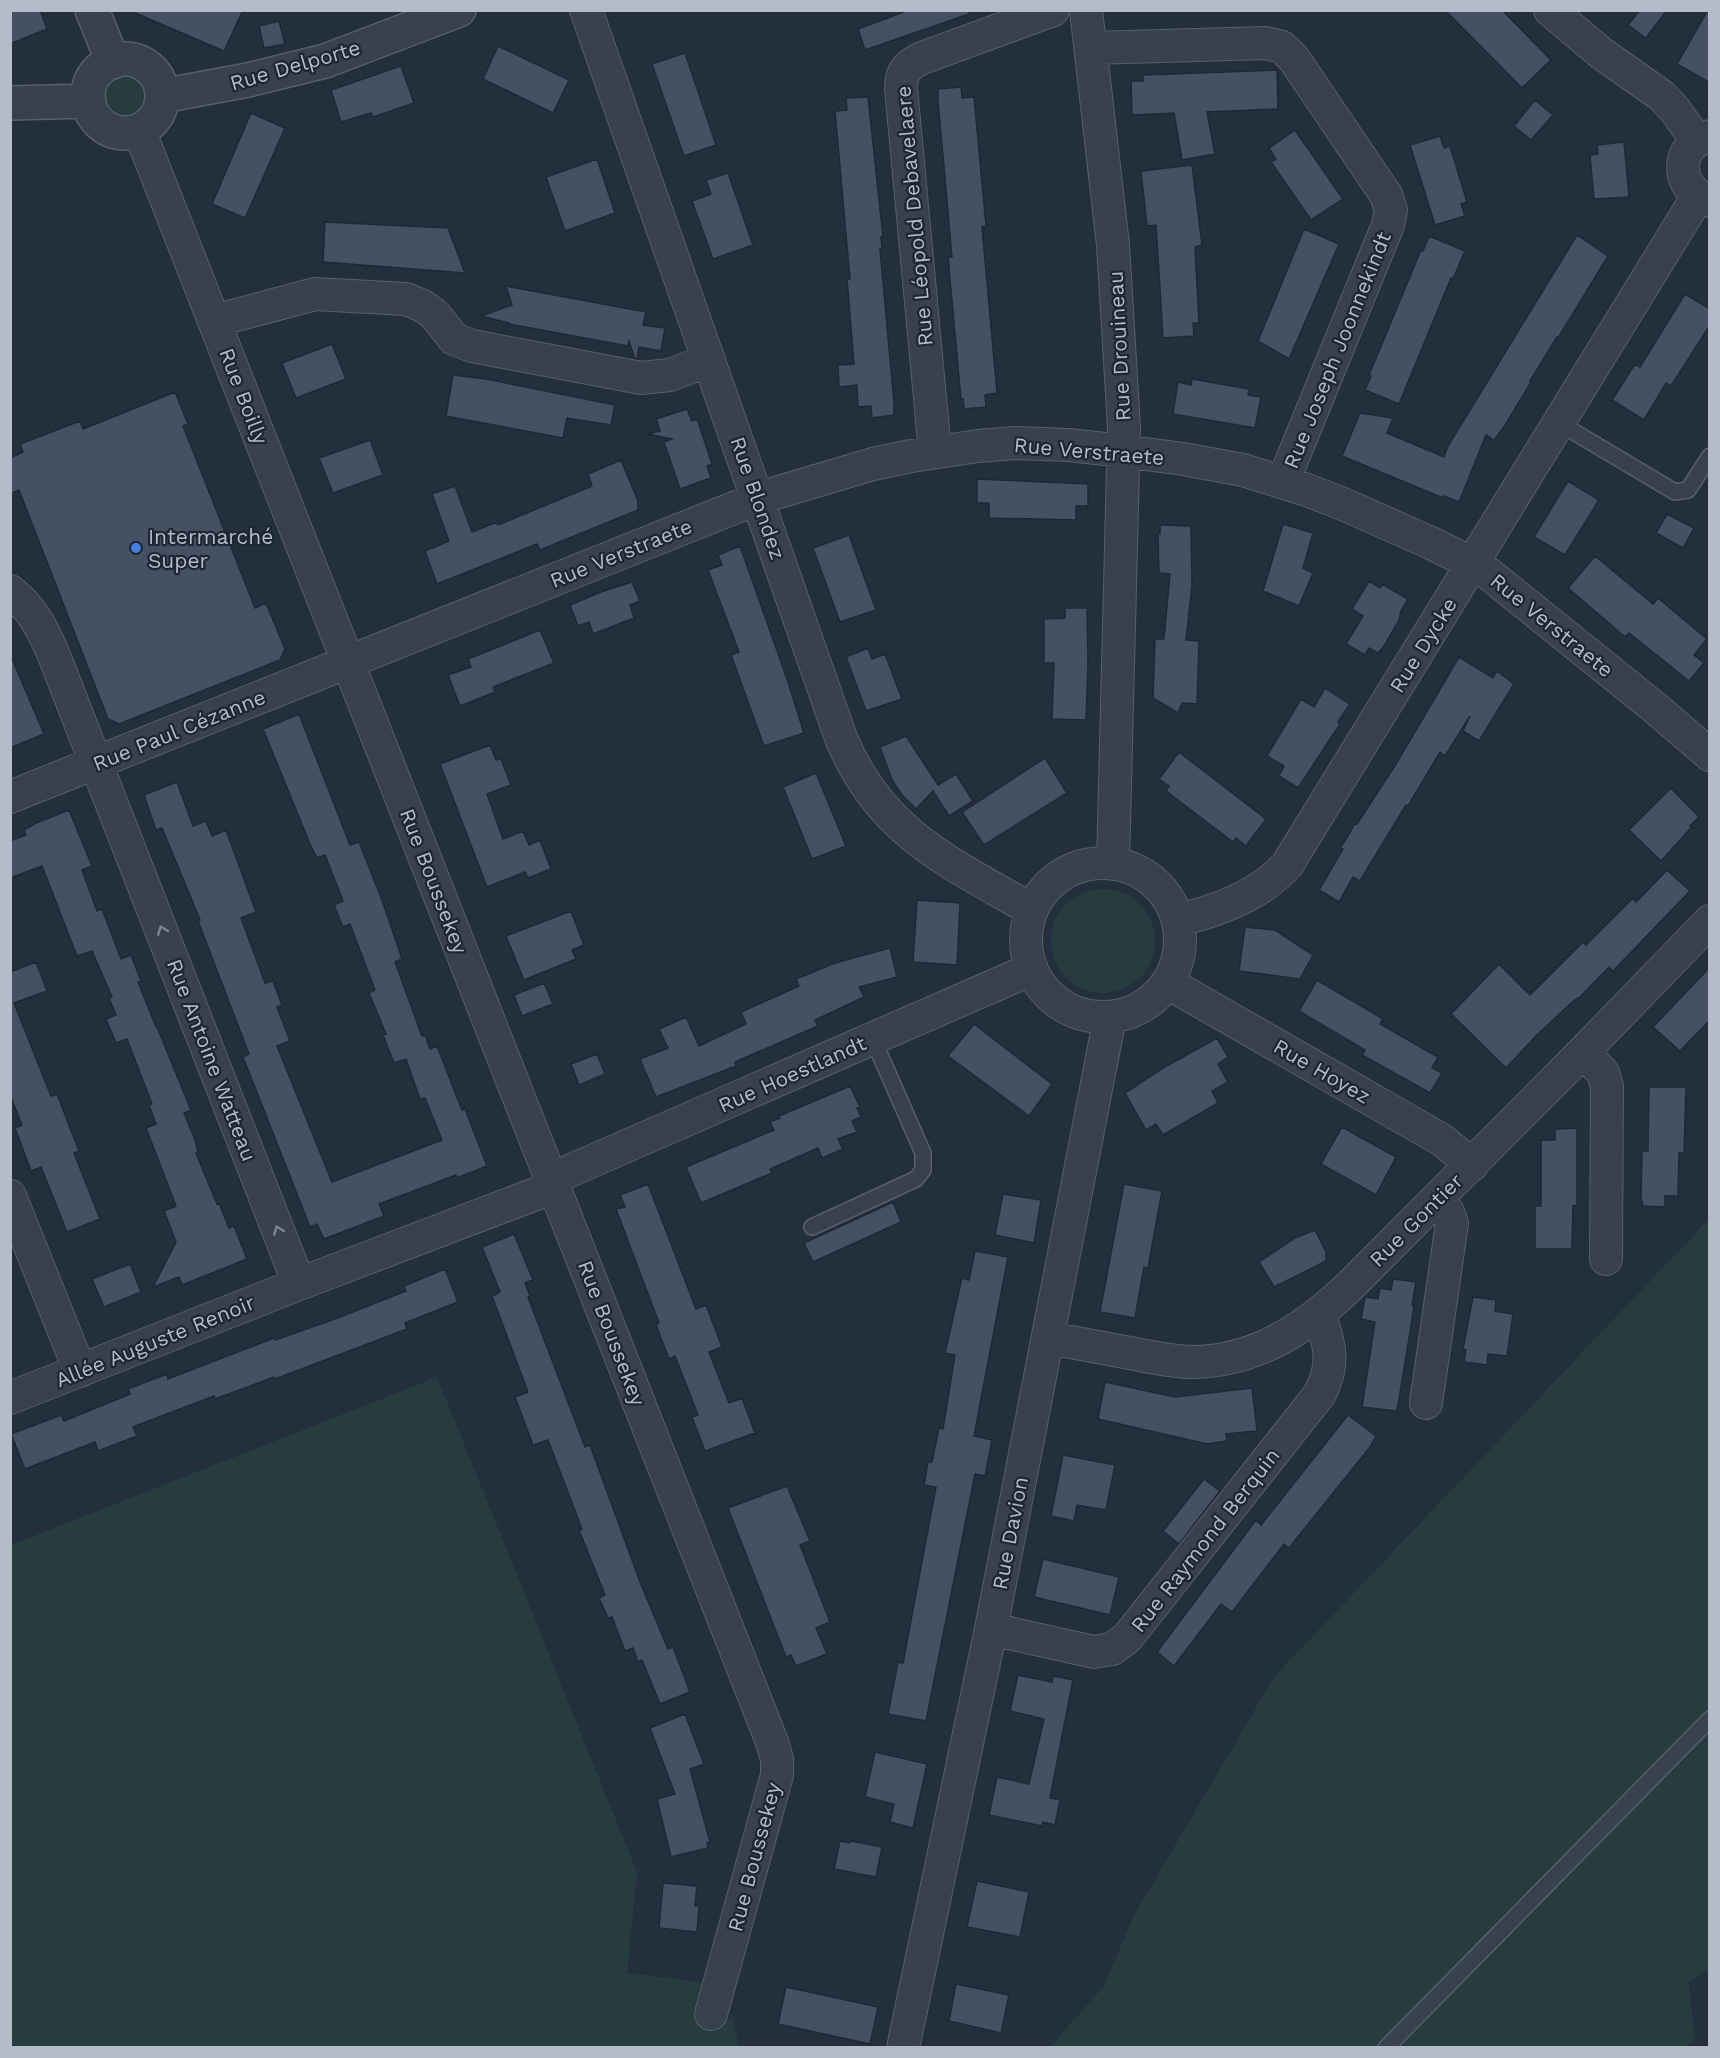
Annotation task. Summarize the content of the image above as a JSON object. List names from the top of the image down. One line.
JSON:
{"streets":{"street":["Rue Delporte","Rue Léopold Debavelaere","Rue Drouineau","Rue Joseph Joonnekindt","Rue Boilly","Rue Verstraete","Rue Blondez","Rue Dycke","Rue Paul Cézanne","Rue Boussekey","Rue Antoine Watteau","Rue Hoyez","Rue Hoestlandt","Rue Gontier","Allée Auguste Renoir","Rue Davion","Rue Raymond Berquin"]},"crossings":[["Rue Delporte","Rue Boilly"],["Rue Léopold Debavelaere","Rue Verstraete"],["Rue Drouineau","Rue Joseph Joonnekindt"],["Rue Drouineau","Rue Verstraete"],["Rue Drouineau","Rue Blondez"],["Rue Drouineau","Rue Dycke"],["Rue Drouineau","Rue Hoyez"],["Rue Drouineau","Rue Hoestlandt"],["Rue Drouineau","Rue Davion"],["Rue Joseph Joonnekindt","Rue Verstraete"],["Rue Boilly","Rue Verstraete"],["Rue Boilly","Rue Paul Cézanne"],["Rue Boilly","Rue Boussekey"],["Rue Verstraete","Rue Blondez"],["Rue Verstraete","Rue Dycke"],["Rue Verstraete","Rue Paul Cézanne"],["Rue Verstraete","Rue Boussekey"],["Rue Blondez","Rue Dycke"],["Rue Blondez","Rue Hoyez"],["Rue Blondez","Rue Hoestlandt"],["Rue Blondez","Rue Davion"],["Rue Dycke","Rue Hoyez"],["Rue Dycke","Rue Hoestlandt"],["Rue Dycke","Rue Davion"],["Rue Paul Cézanne","Rue Boussekey"],["Rue Paul Cézanne","Rue Antoine Watteau"],["Rue Boussekey","Rue Hoestlandt"],["Rue Antoine Watteau","Allée Auguste Renoir"],["Rue Hoyez","Rue Hoestlandt"],["Rue Hoyez","Rue Gontier"],["Rue Hoyez","Rue Davion"],["Rue Hoestlandt","Rue Davion"],["Rue Gontier","Rue Davion"],["Rue Gontier","Rue Raymond Berquin"],["Rue Davion","Rue Raymond Berquin"]],"places":["Intermarché Super"]}
